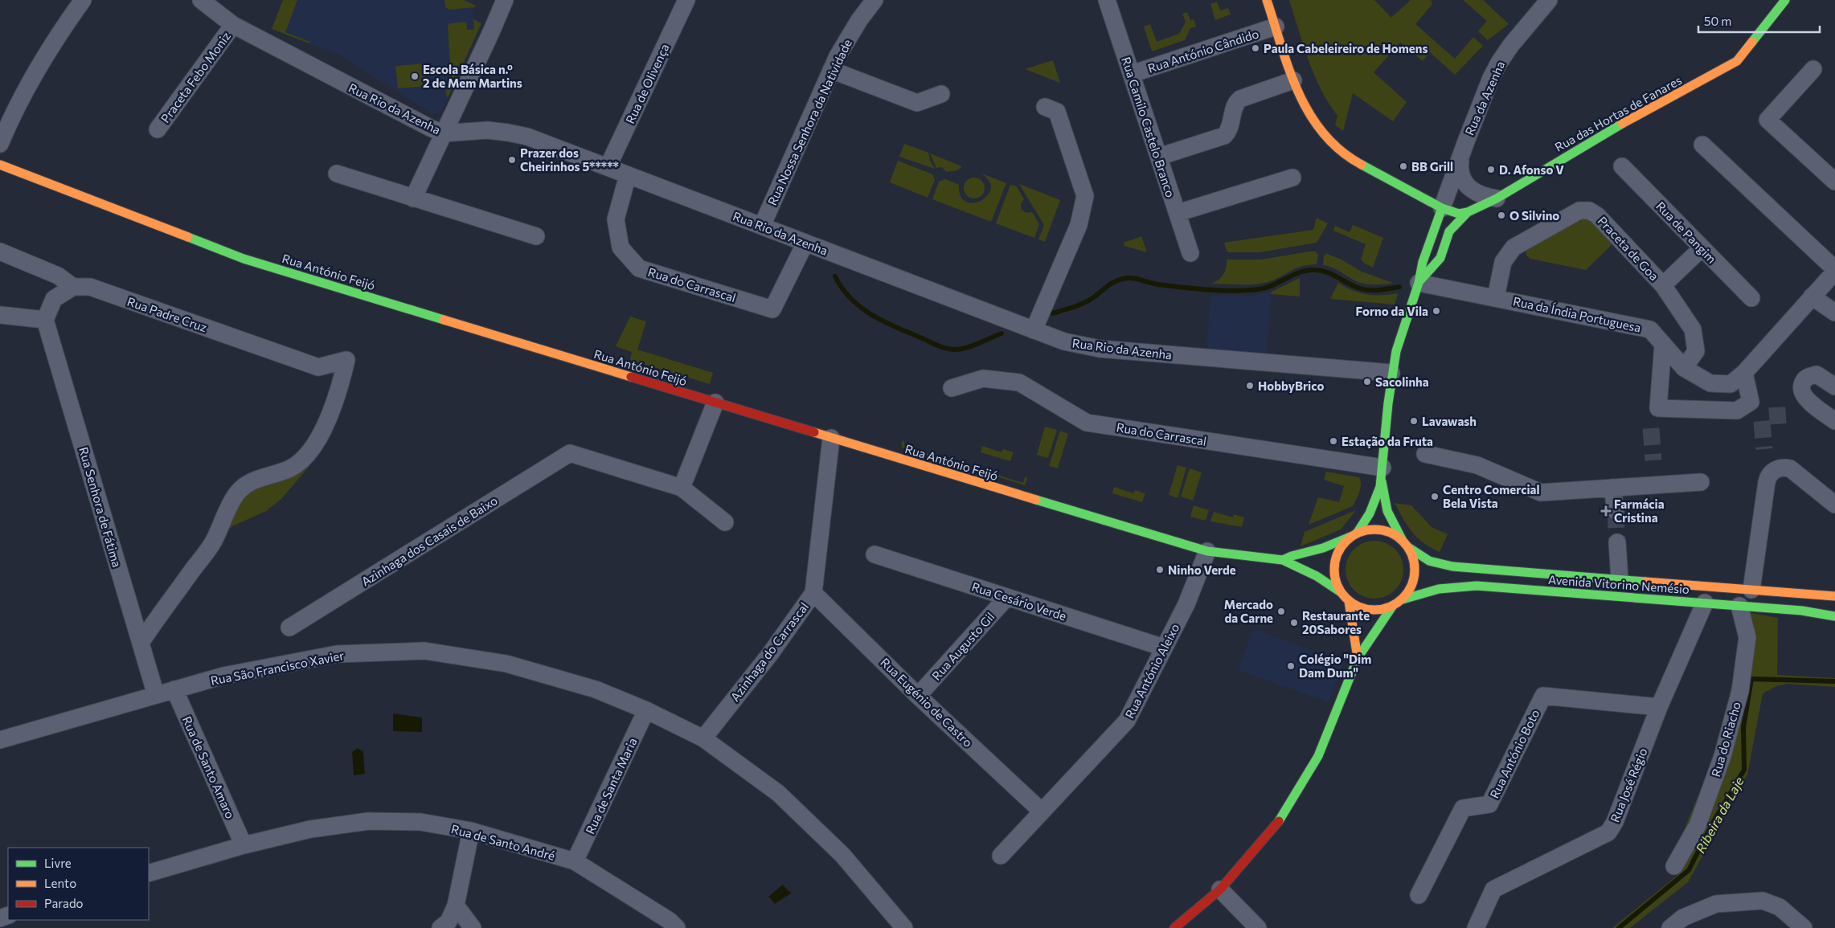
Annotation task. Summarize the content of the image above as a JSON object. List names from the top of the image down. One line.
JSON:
{"streets":{"street":["Rua António Cândido","Praceta Febo Moniz","Rua de Olivença","Rua da Azenha","Rua Rio da Azenha","Rua das Hortas de Fanares","Rua Nossa Senhora da Natividade","Rua Camilo Castelo Branco","Rua de Pangim","Praceta de Goa","Rua António Feijó","Rua do Carrascal","Rua Padre Cruz","Rua da Índia Portuguesa","Rua Senhora de Fátima","Azinhaga dos Casais de Baixo","Avenida Vitorino Nemésio","Rua Cesário Verde","Rua Augusto Gil","Azinhaga do Carrascal","Rua São Francisco Xavier","Rua António Aleixo","Rua Eugénio de Castro","Rua do Riacho","Rua António Boto","Rua de Santo Amaro","Rua José Régio","Rua de Santa Maria","Rua de Santo André"]},"crossings":[["Rua António Cândido","Rua Camilo Castelo Branco"],["Praceta Febo Moniz","Rua Rio da Azenha"],["Rua de Olivença","Rua Rio da Azenha"],["Rua Rio da Azenha","Rua Nossa Senhora da Natividade"],["Rua Rio da Azenha","Rua do Carrascal"],["Rua de Pangim","Praceta de Goa"],["Praceta de Goa","Rua da Índia Portuguesa"],["Rua António Feijó","Avenida Vitorino Nemésio"],["Rua António Feijó","Azinhaga do Carrascal"],["Rua António Feijó","Rua António Aleixo"],["Rua Padre Cruz","Rua Senhora de Fátima"],["Rua Senhora de Fátima","Rua São Francisco Xavier"],["Avenida Vitorino Nemésio","Rua do Riacho"],["Avenida Vitorino Nemésio","Rua José Régio"],["Rua Cesário Verde","Rua Augusto Gil"],["Rua Cesário Verde","Rua António Aleixo"],["Rua Augusto Gil","Rua Eugénio de Castro"],["Azinhaga do Carrascal","Rua São Francisco Xavier"],["Azinhaga do Carrascal","Rua Eugénio de Castro"],["Rua São Francisco Xavier","Rua de Santo Amaro"],["Rua São Francisco Xavier","Rua de Santa Maria"],["Rua António Aleixo","Rua Eugénio de Castro"],["Rua António Boto","Rua José Régio"],["Rua de Santo Amaro","Rua de Santo André"],["Rua de Santa Maria","Rua de Santo André"]],"water":["Ribeira da Laje"],"places":{"other":["Paula Cabeleireiro de Homens","Escola Básica n.º 2 de Mem Martins","Prazer dos Cheirinhos 5*****","BB Grill","D. Afonso V","O Silvino","Forno da Vila","Sacolinha","HobbyBrico","Lavawash","Estação da Fruta","Centro Comercial Bela Vista","Ninho Verde","Mercado da Carne","Restaurante 20Sabores","Colégio \"Dim Dam Dum\""],"health":["Farmácia Cristina"]},"legend":["Livre","Lento","Parado"],"scale_bar":"50 m"}
